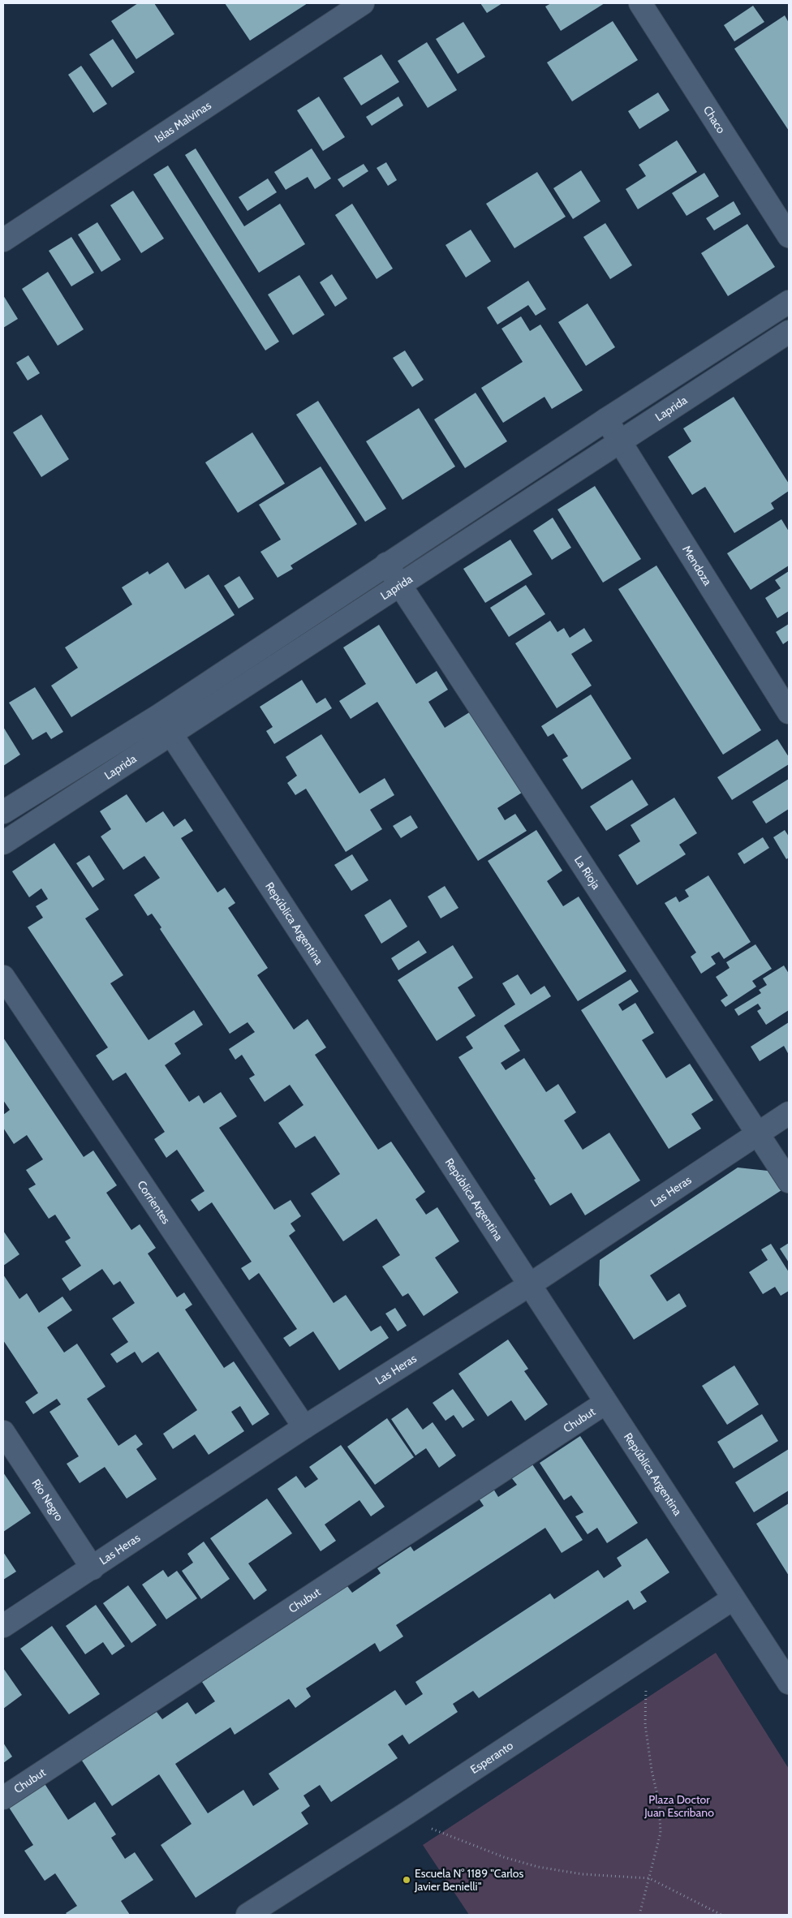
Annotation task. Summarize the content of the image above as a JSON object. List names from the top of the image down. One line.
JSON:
{"streets":{"street":["Chaco","Islas Malvinas","Laprida","Mendoza","La Rioja","República Argentina","Las Heras","Corrientes","Chubut","Río Negro","Esperanto"]},"crossings":[["Laprida","Mendoza"],["Laprida","La Rioja"],["Laprida","República Argentina"],["La Rioja","Las Heras"],["República Argentina","Las Heras"],["República Argentina","Chubut"],["República Argentina","Esperanto"],["Las Heras","Corrientes"],["Las Heras","Río Negro"]],"parks":["Plaza Doctor Juan Escribano"],"places":["Escuela N° 1189 \"Carlos Javier Benielli\""]}
